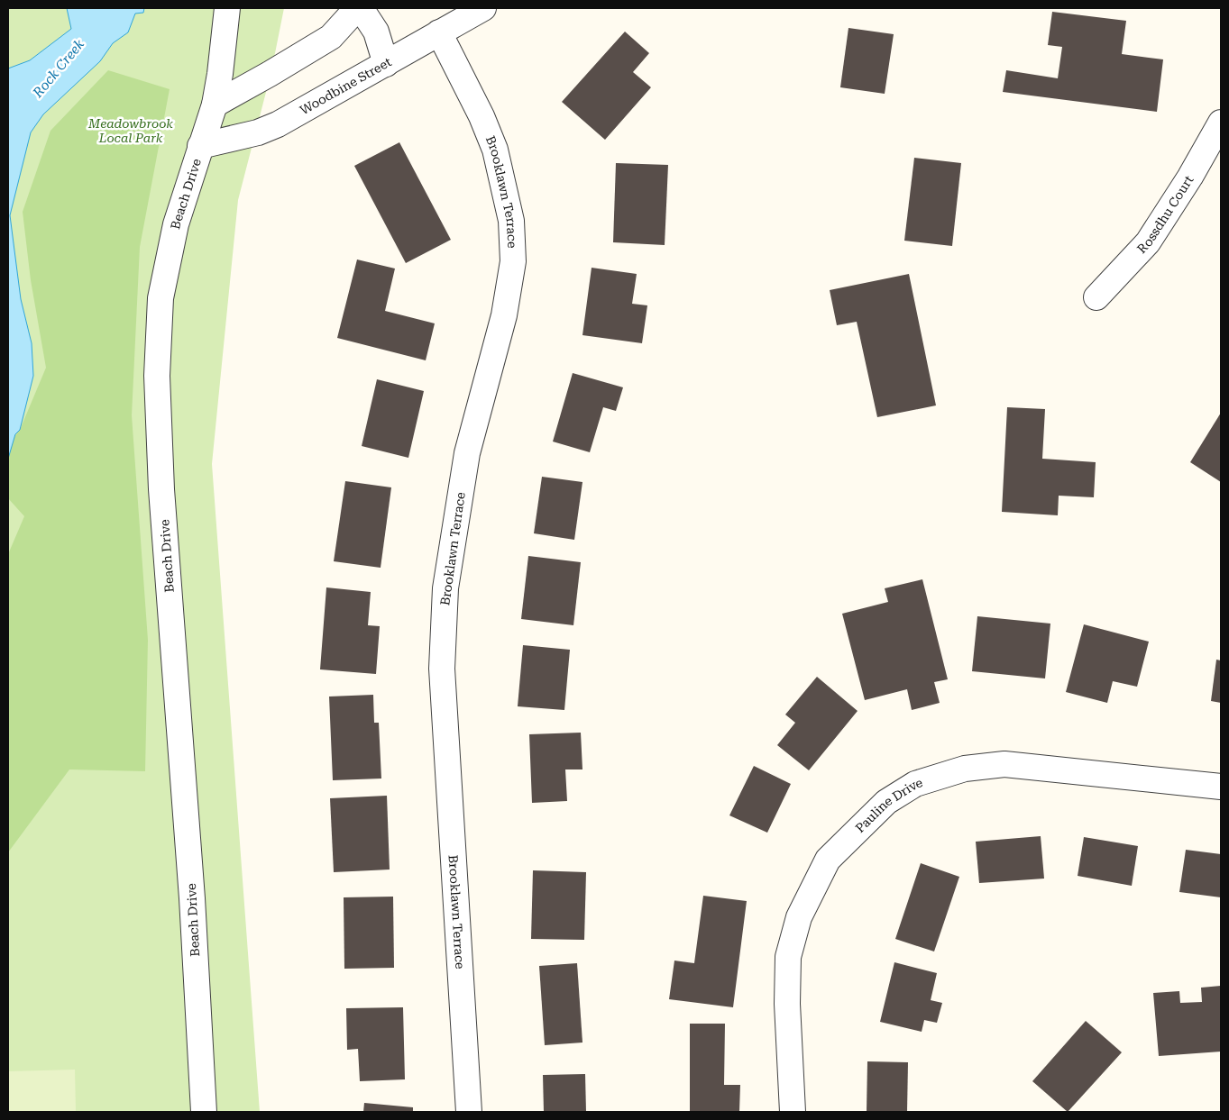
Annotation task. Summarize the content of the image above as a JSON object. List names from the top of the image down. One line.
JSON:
{"streets":{"street":["Woodbine Street","Brooklawn Terrace","Beach Drive","Rossdhu Court","Pauline Drive"]},"crossings":[["Woodbine Street","Brooklawn Terrace"],["Woodbine Street","Beach Drive"]],"water":["Rock Creek"],"parks":["Meadowbrook Local Park"]}
